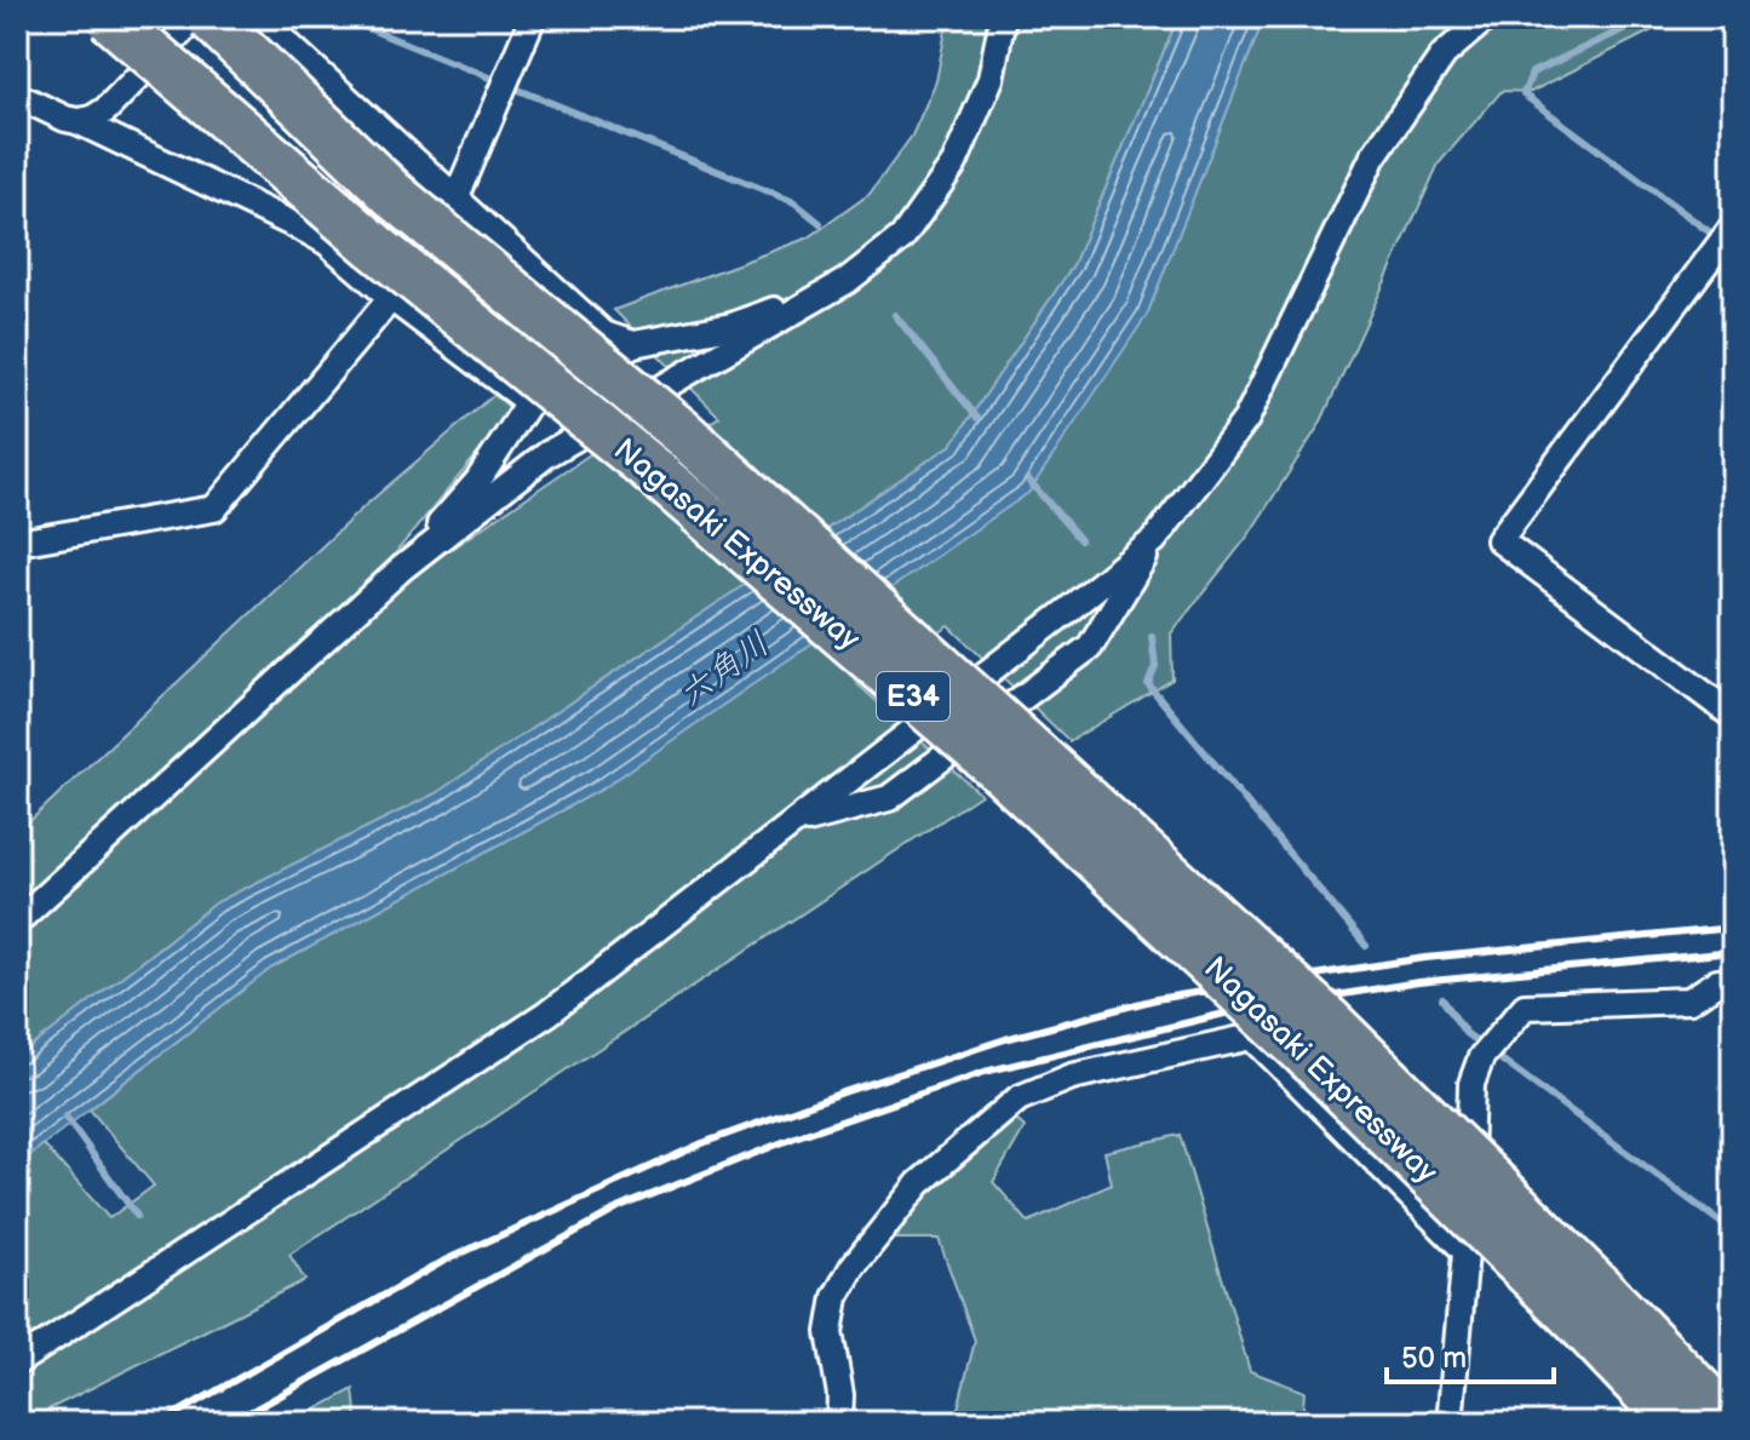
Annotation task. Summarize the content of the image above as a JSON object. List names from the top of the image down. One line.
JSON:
{"streets":{"highway":["Nagasaki Expressway","E34"]},"water":["六角川"],"scale_bar":"50 m"}
